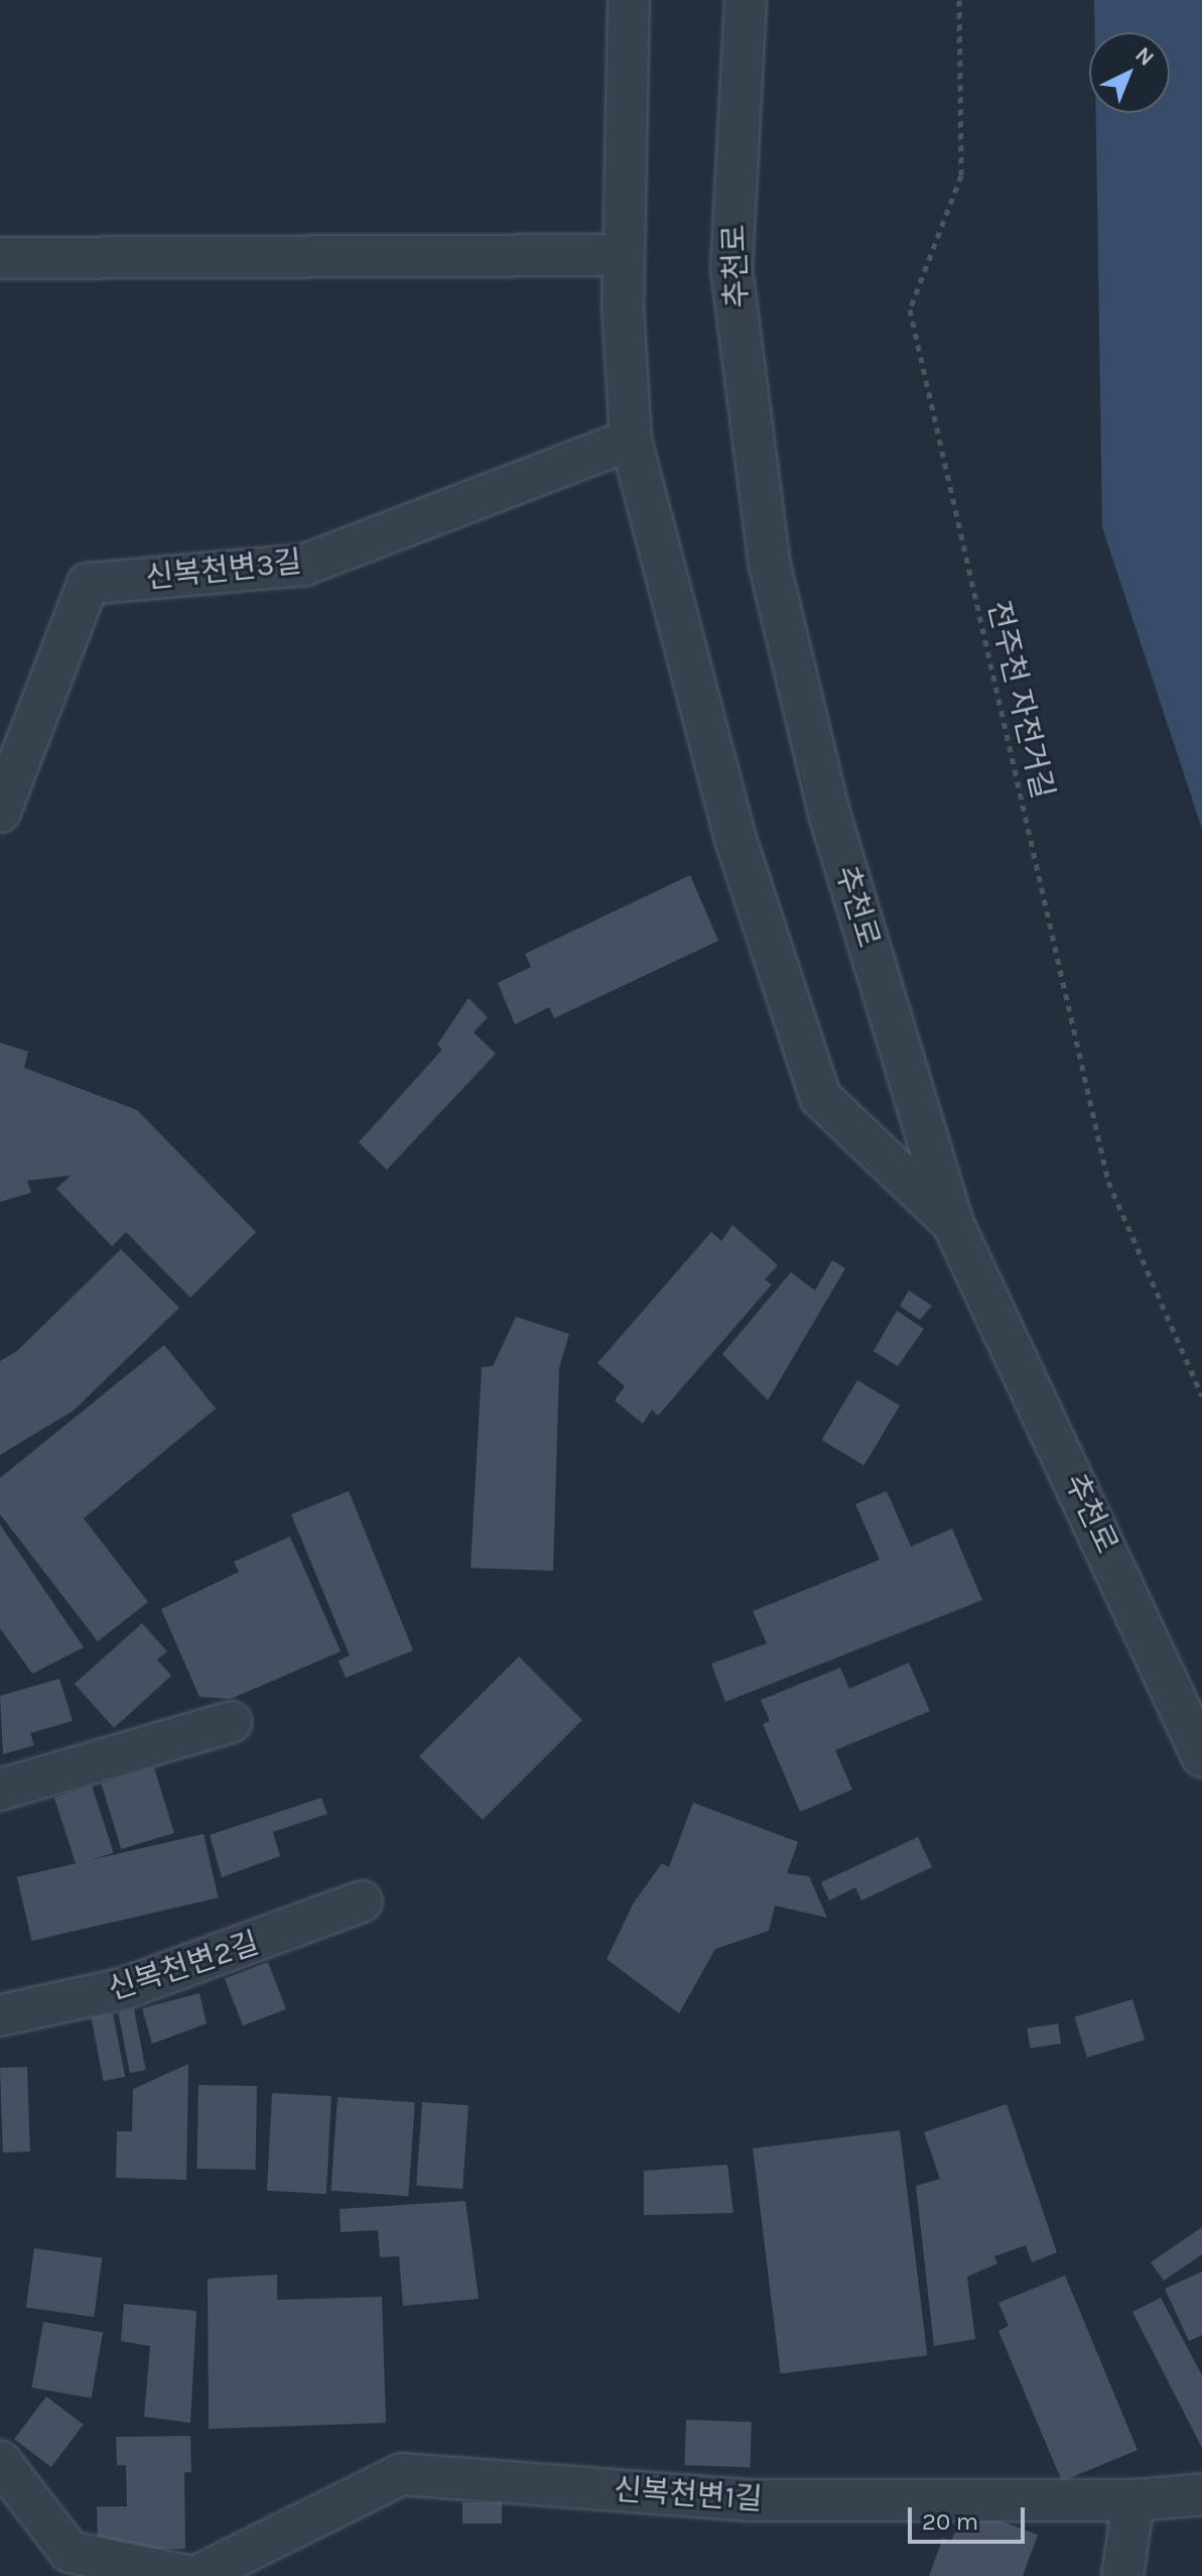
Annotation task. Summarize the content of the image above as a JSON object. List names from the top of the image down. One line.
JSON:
{"streets":{"street":["추천로","신복천변3길","신복천변2길","신복천변1길"],"path":["전주천 자전거길"]},"scale_bar":"20 m","north":"top right"}
